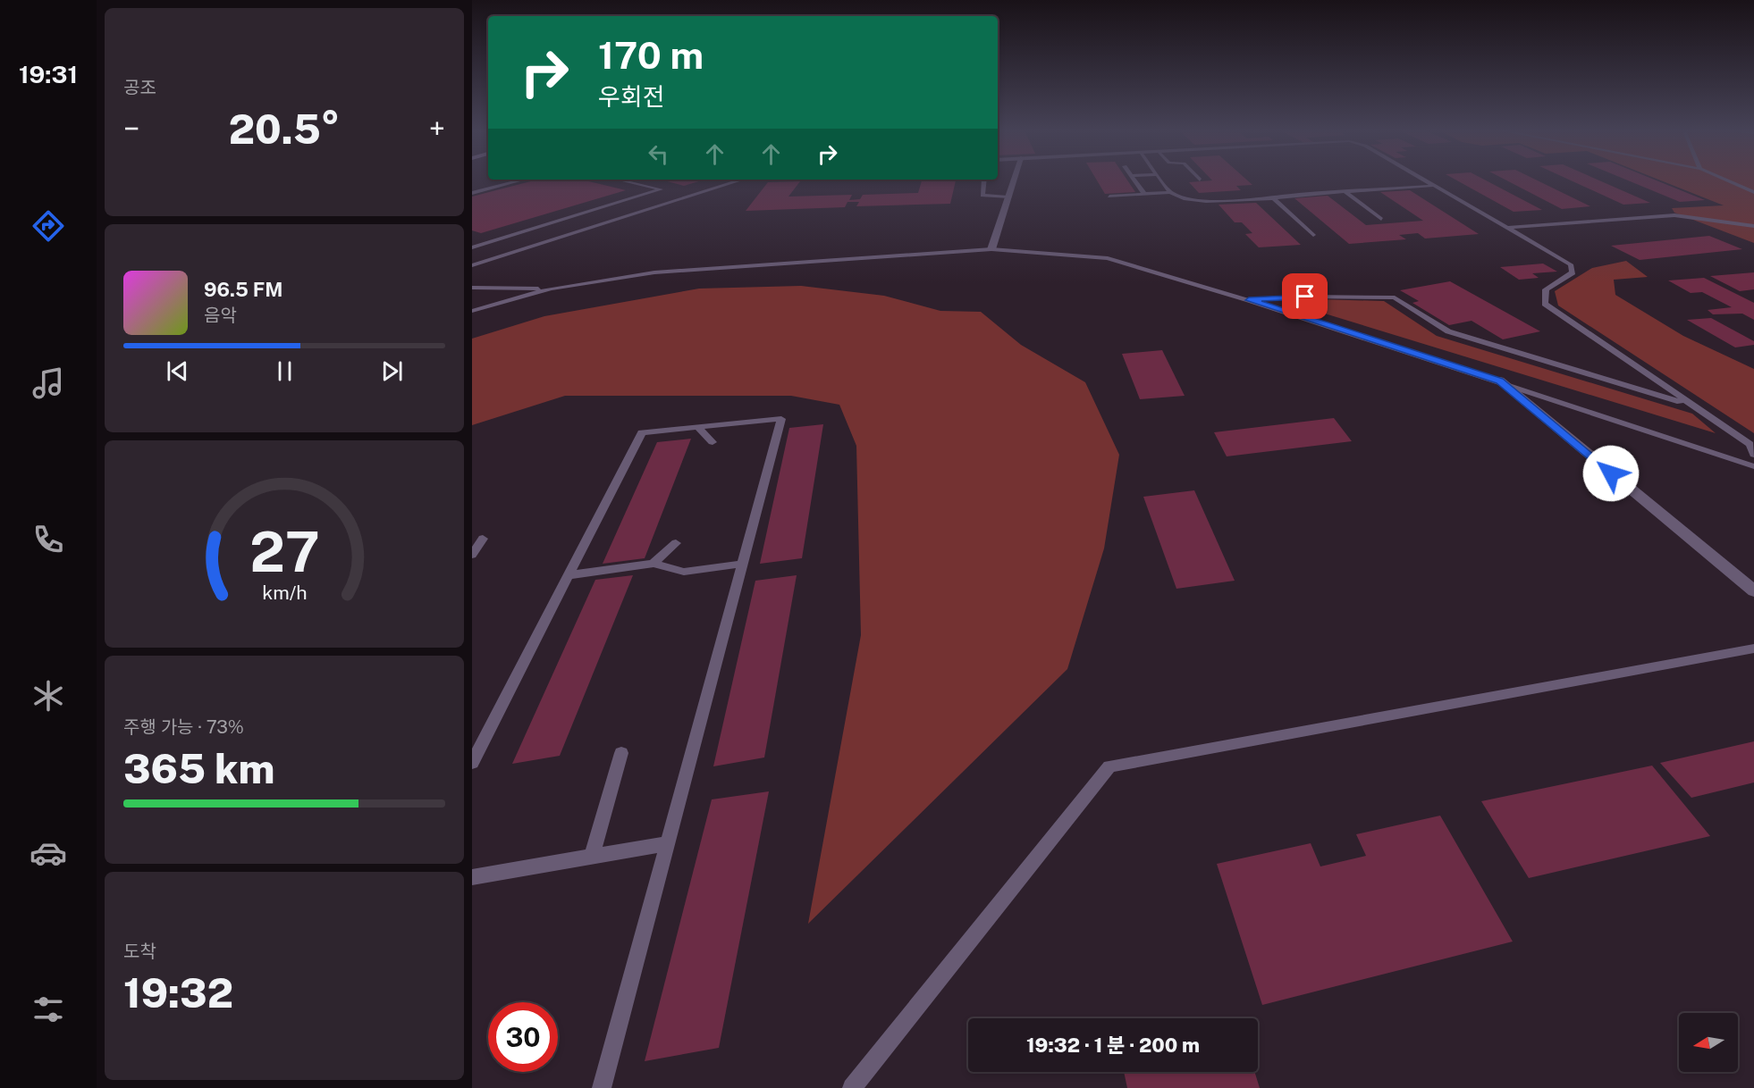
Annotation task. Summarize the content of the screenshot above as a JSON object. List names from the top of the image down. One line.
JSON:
{"north":"left","page":{"tabs":"19:31","tile":["공조",["주행 가능 · 73%","365 km"],["도착","19:32"]],"turn":["170 m","우회전"],"heat":["−","20.5°","+"],"song":["96.5 FM","음악"],"limit":"30","trip":"19:32 · 1 분 · 200 m","gauge":["27","km/h"]}}
